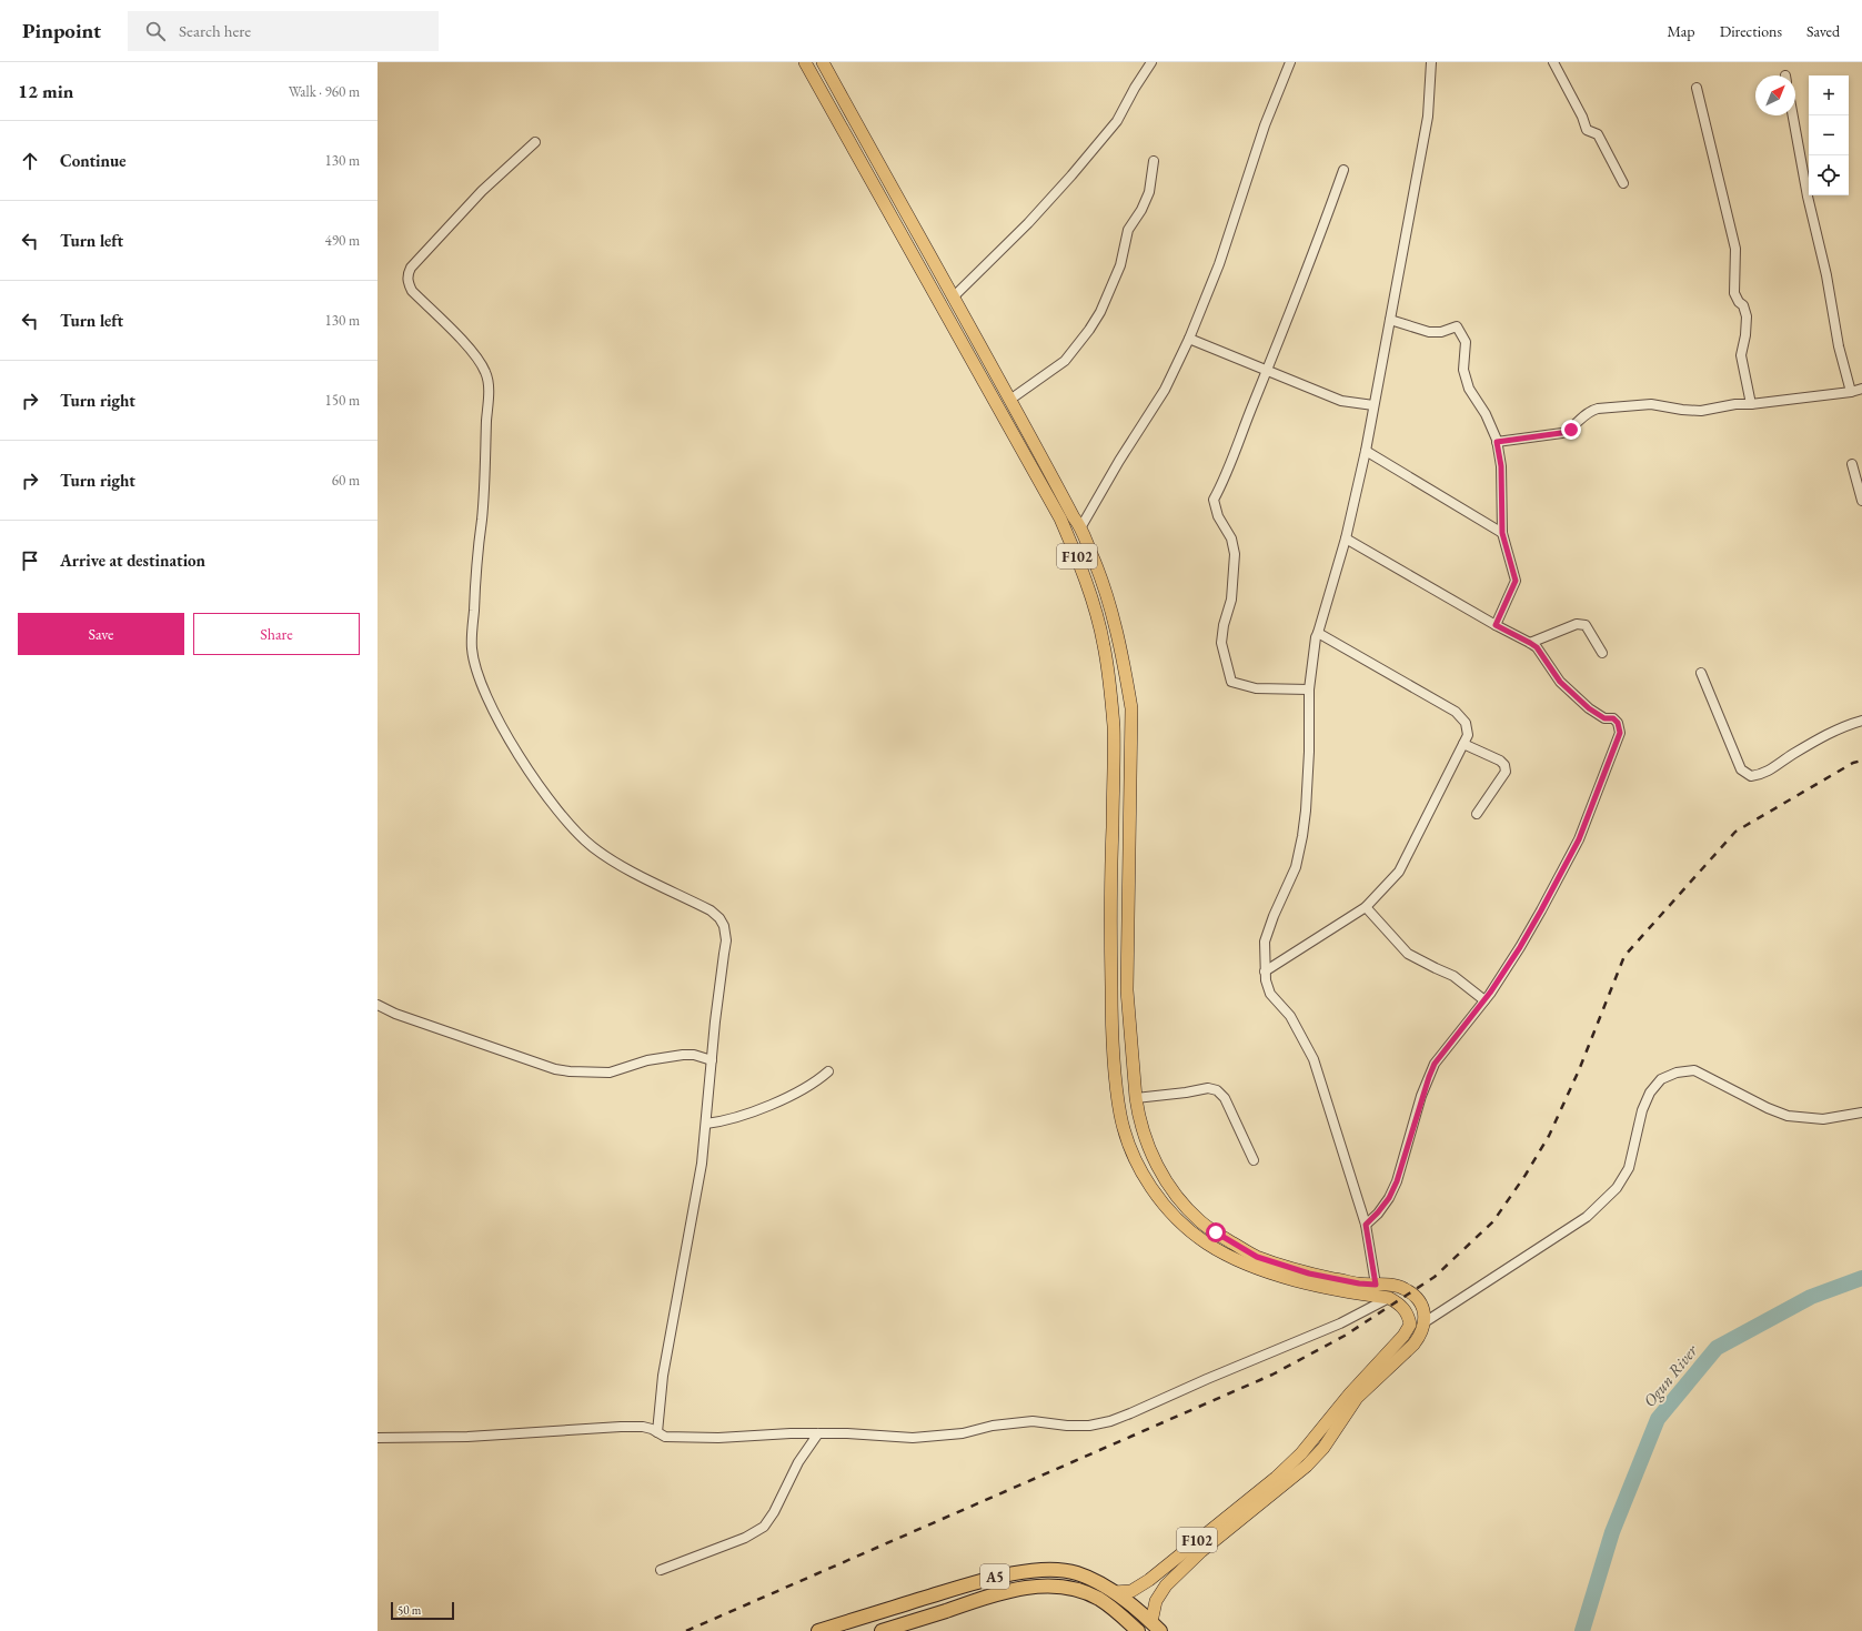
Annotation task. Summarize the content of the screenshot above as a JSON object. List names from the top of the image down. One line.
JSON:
{"streets":{"highway":["A5"],"main road":["F102"]},"crossings":[["F102","A5"]],"water":["Ogun River"],"scale_bar":"50 m","north":"top right","page":{"header":"Pinpoint","search":"Search here","nav":["Map","Directions","Saved"],"heading":["12 min","Walk · 960 m"],"map_buttons":["+","−"],"list":[["Continue","130 m"],["Turn left","490 m"],["Turn left","130 m"],["Turn right","150 m"],["Turn right","60 m"],"Arrive at destination"],"buttons":["Save","Share"],"scale":"50 m"}}
